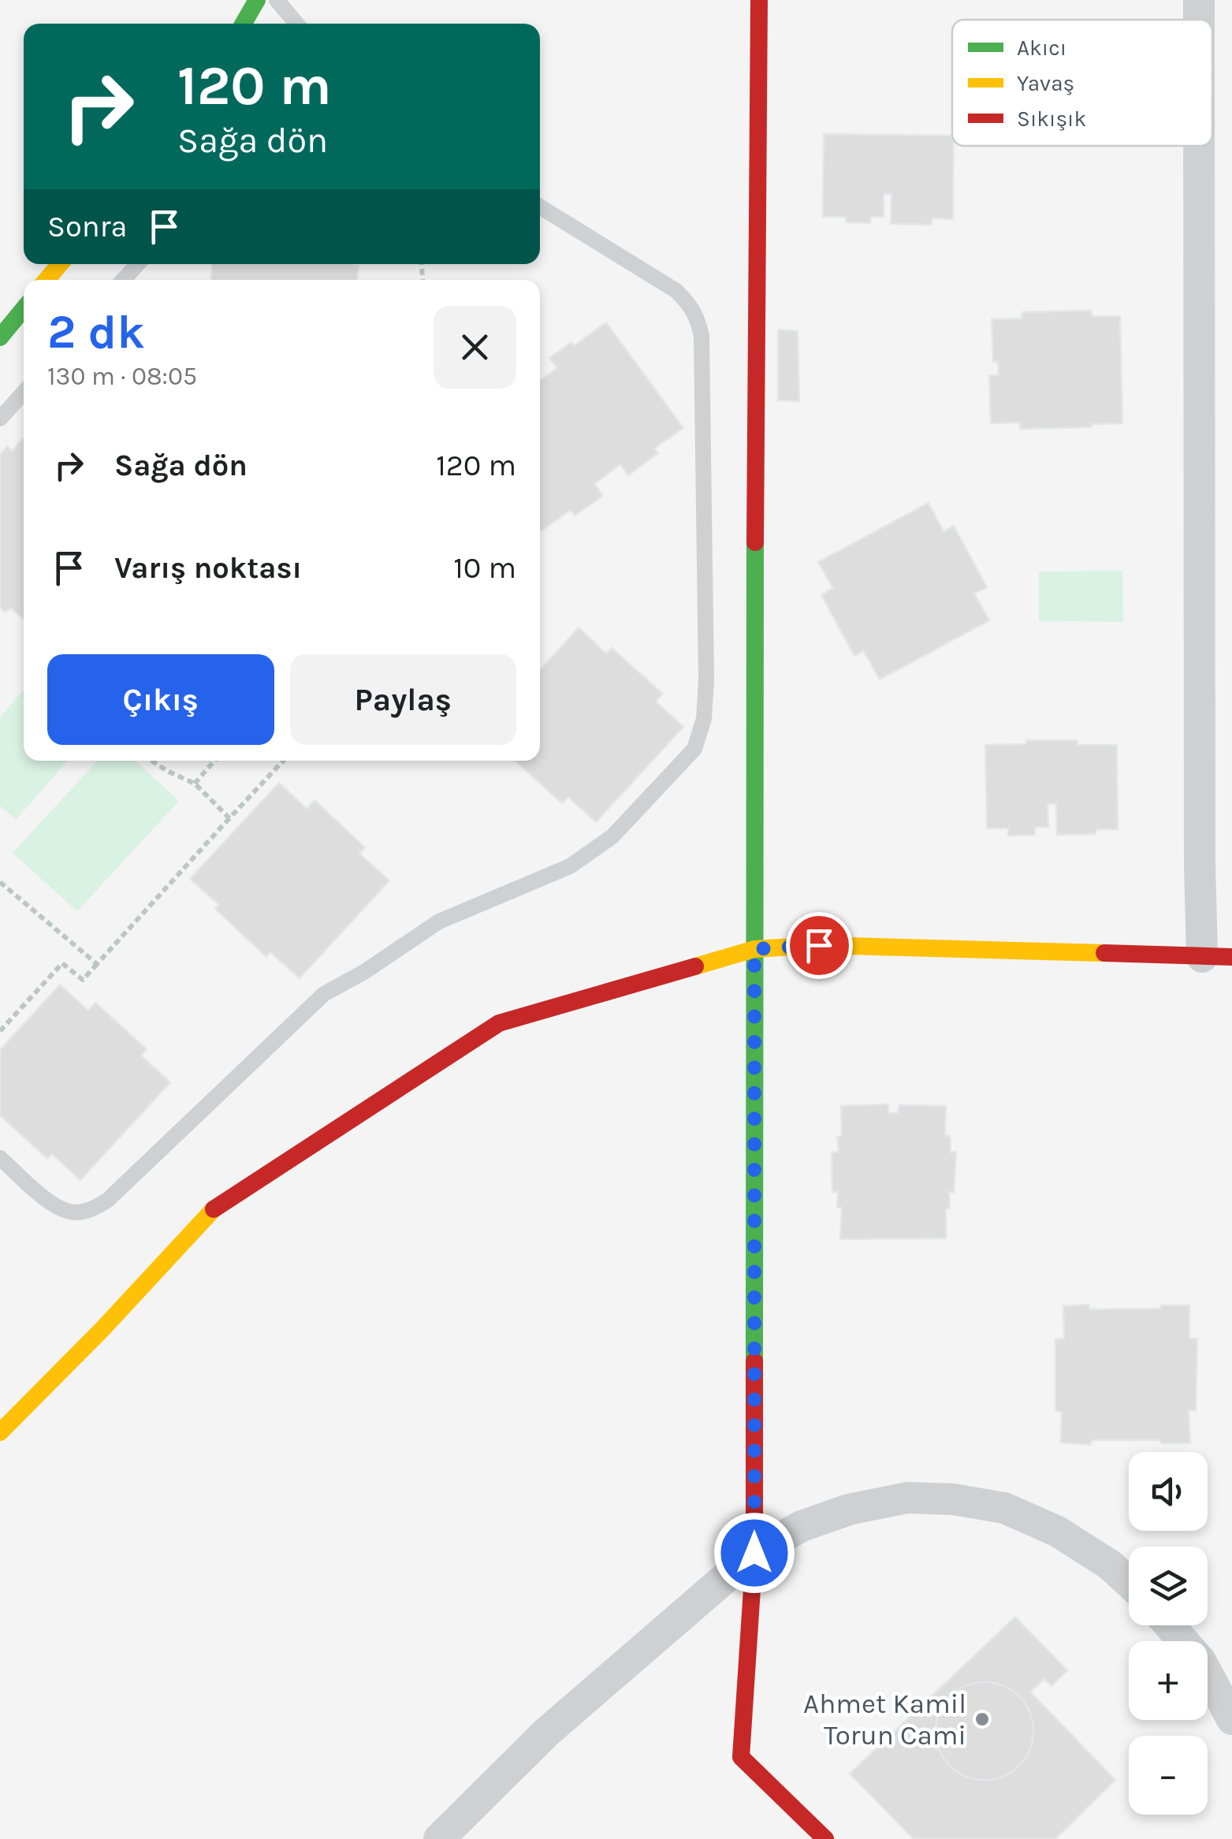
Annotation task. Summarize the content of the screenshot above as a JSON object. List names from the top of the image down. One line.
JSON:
{"places":["Ahmet Kamil Torun Cami"],"legend":["Akıcı","Yavaş","Sıkışık"],"page":{"turn":["120 m","Sağa dön"],"then":"Sonra","heading":["2 dk","130 m · 08:05"],"list":[{"name":"Sağa dön","value":"120 m"},{"name":"Varış noktası","value":"10 m"}],"buttons":["Çıkış","Paylaş"],"map_buttons":["+","−"]}}
